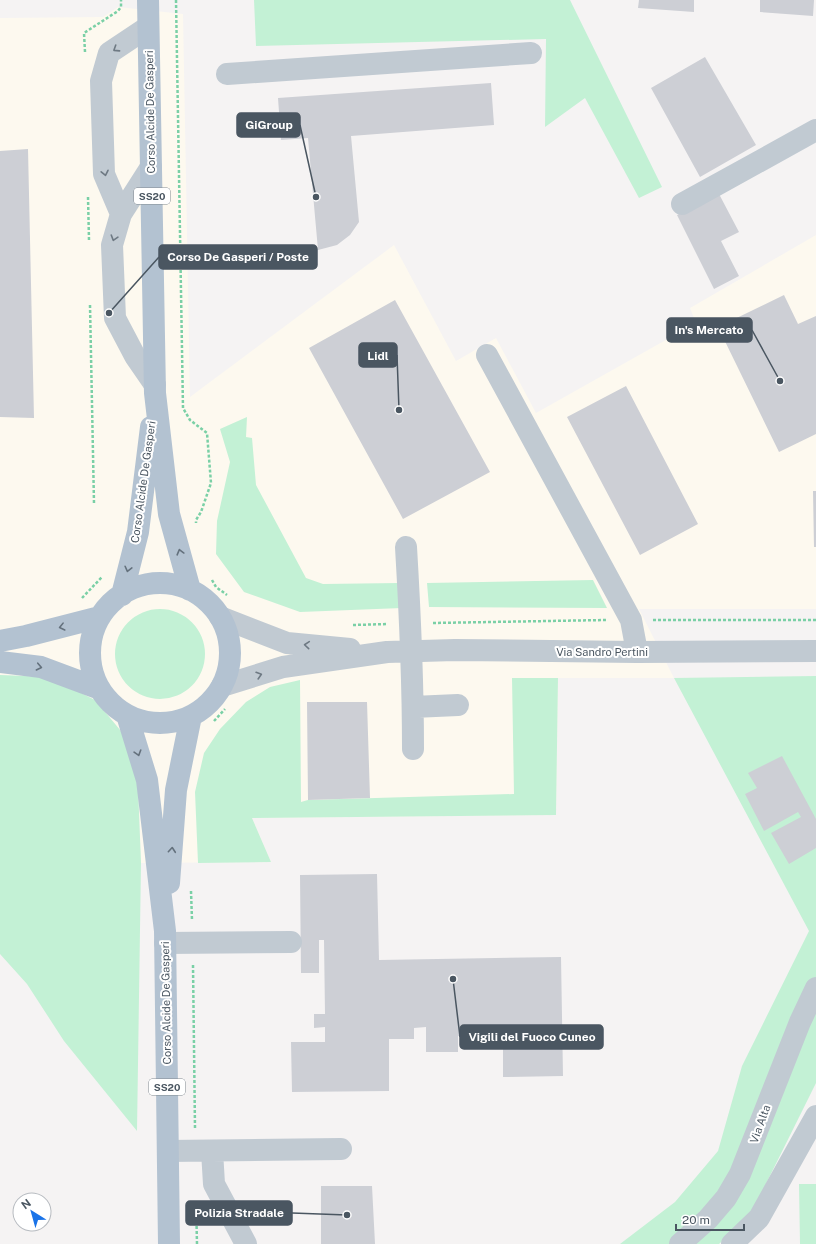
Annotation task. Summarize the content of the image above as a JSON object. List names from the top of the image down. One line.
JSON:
{"streets":{"main road":["Corso Alcide De Gasperi","SS20"],"street":["Via Sandro Pertini","Via Alta"]},"crossings":[["Corso Alcide De Gasperi","Via Sandro Pertini"]],"places":["GiGroup","Corso De Gasperi / Poste","In's Mercato","Lidl","Vigili del Fuoco Cuneo","Polizia Stradale"],"scale_bar":"20 m","north":"top left"}
